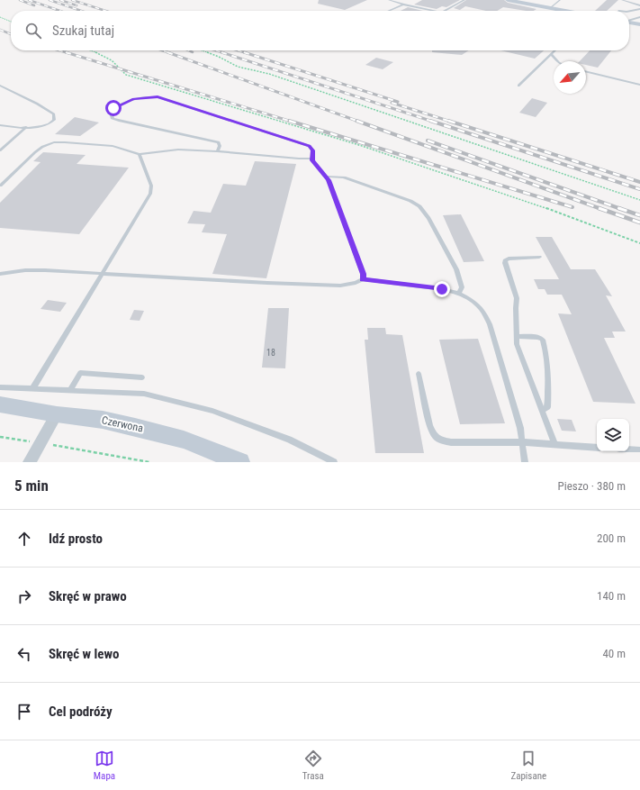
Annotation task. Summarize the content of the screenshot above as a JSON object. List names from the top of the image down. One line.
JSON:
{"streets":{"main road":["Czerwona"]},"house_numbers":["18"],"north":"bottom left","page":{"search":"Szukaj tutaj","heading":["5 min","Pieszo · 380 m"],"list":[["Idź prosto","200 m"],["Skręć w prawo","140 m"],["Skręć w lewo","40 m"],"Cel podróży"],"nav":["Mapa","Trasa","Zapisane"]}}
